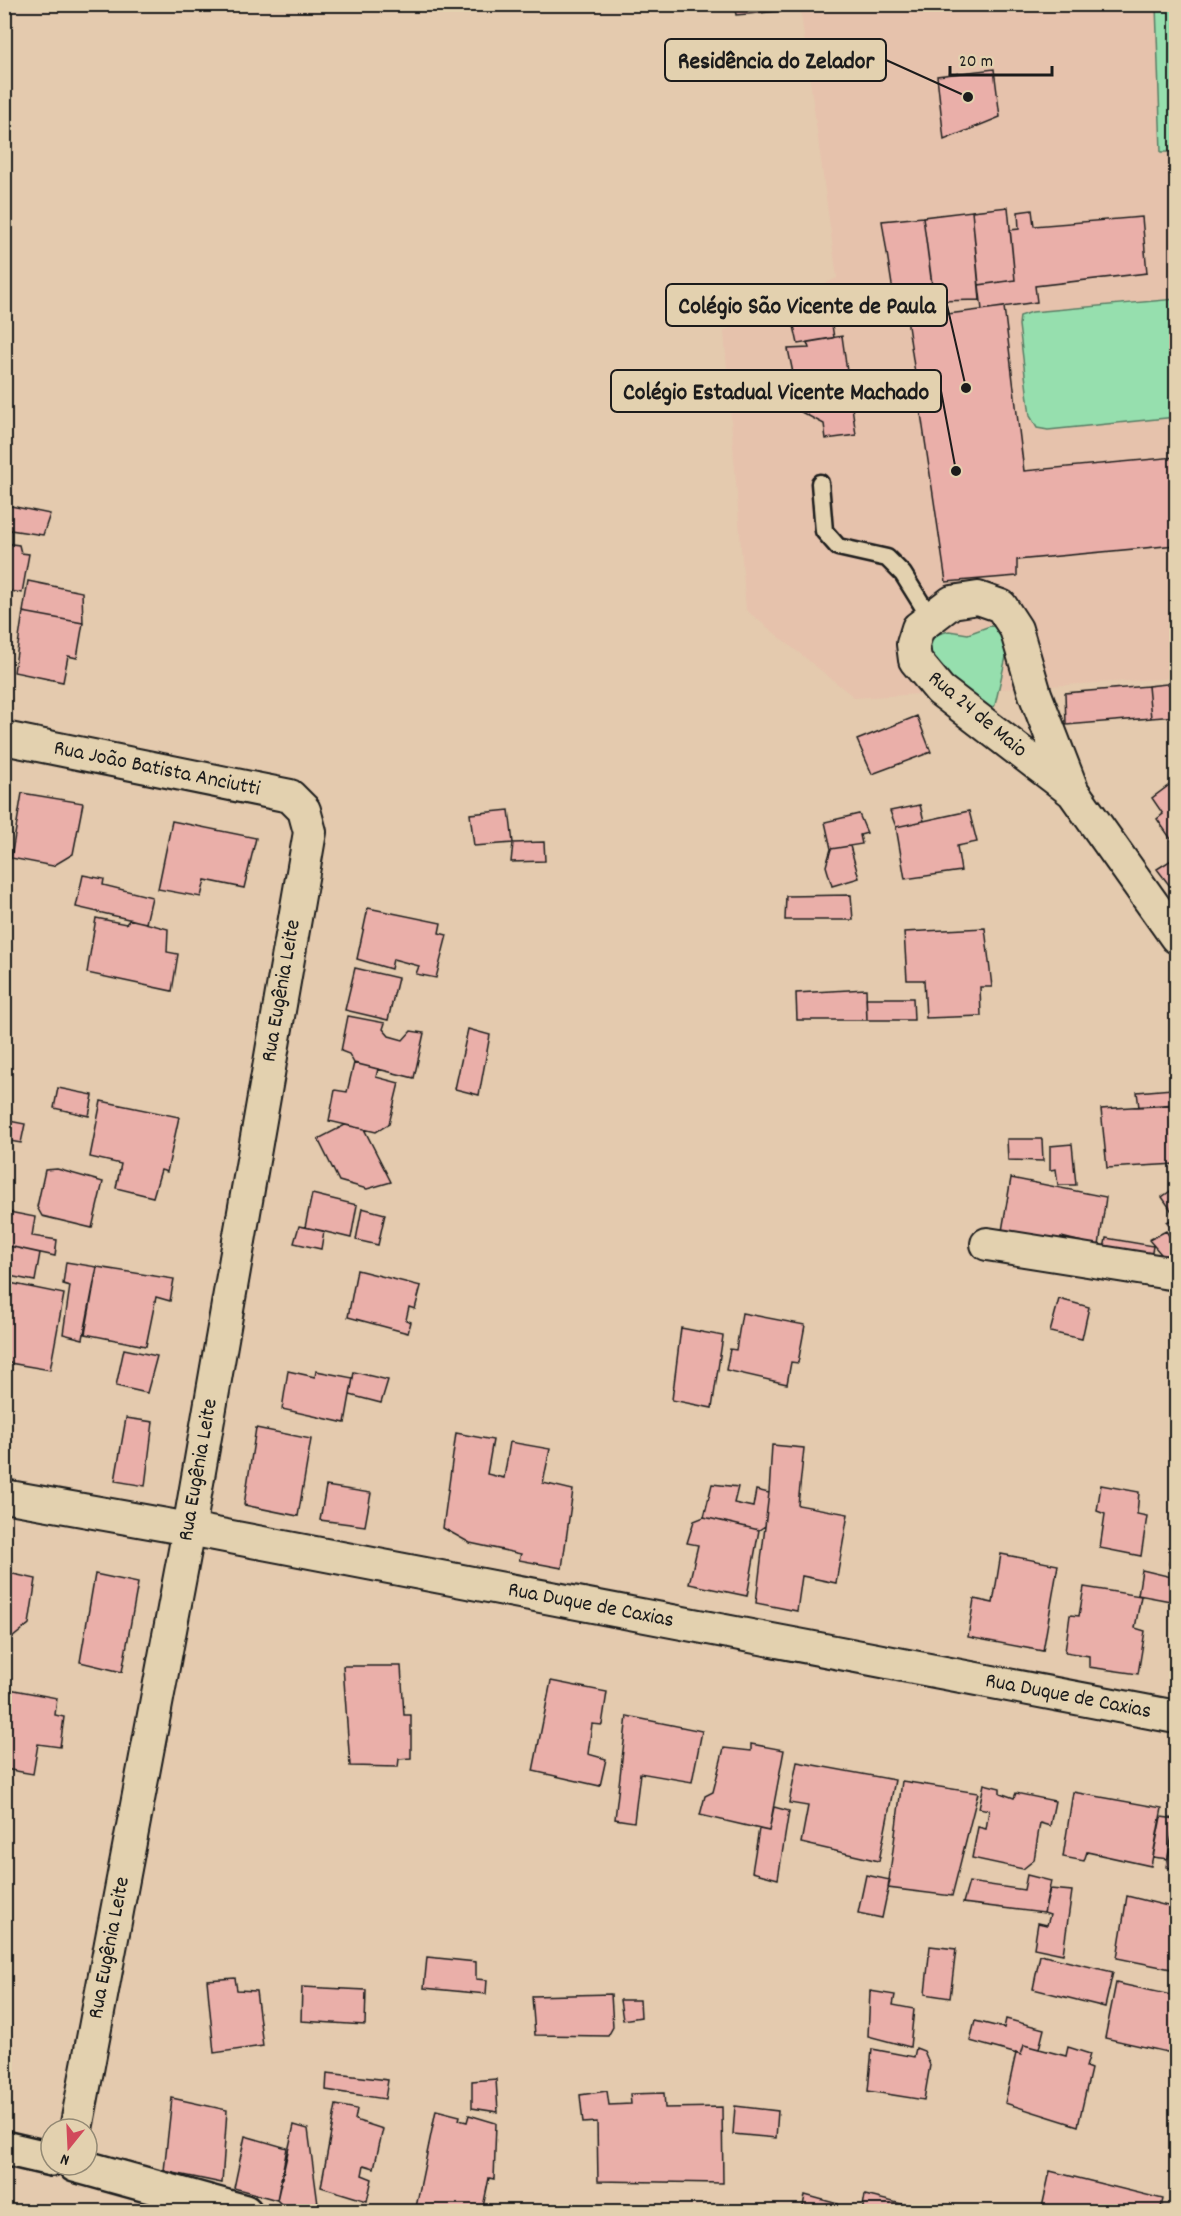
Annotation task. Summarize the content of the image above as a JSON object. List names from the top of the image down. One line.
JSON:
{"streets":{"street":["Rua 24 de Maio","Rua João Batista Anciutti","Rua Eugênia Leite","Rua Duque de Caxias"]},"crossings":[["Rua João Batista Anciutti","Rua Eugênia Leite"],["Rua Eugênia Leite","Rua Duque de Caxias"]],"places":["Residência do Zelador","Colégio São Vicente de Paula","Colégio Estadual Vicente Machado"],"scale_bar":"20 m","north":"bottom"}
